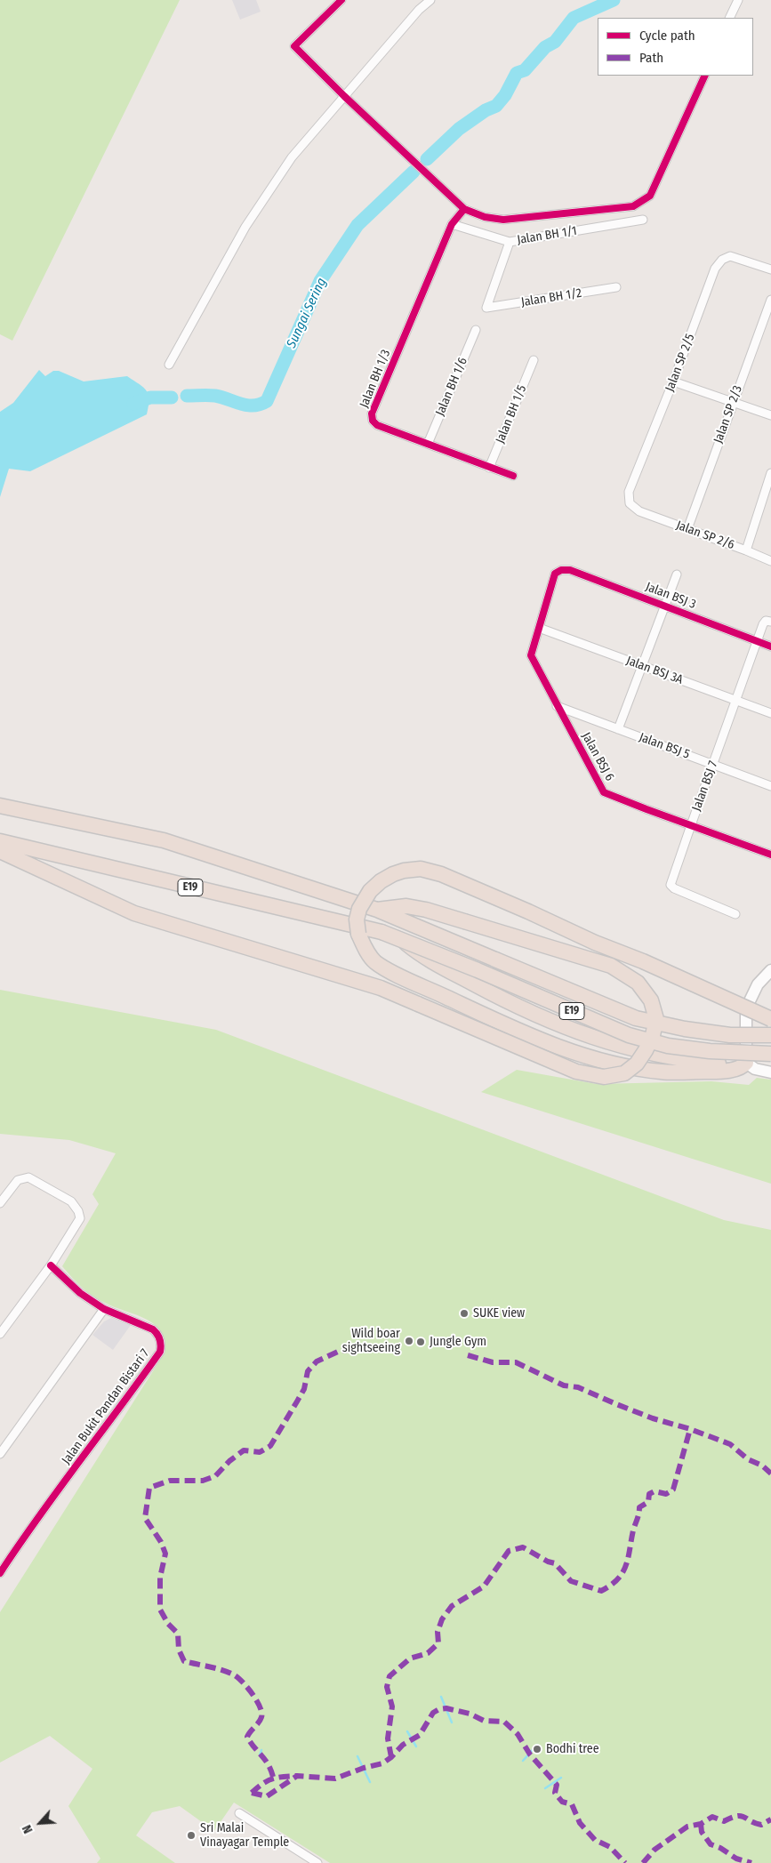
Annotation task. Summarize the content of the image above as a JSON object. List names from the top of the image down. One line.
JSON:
{"streets":{"highway":["E19"],"street":["Jalan BH 1/1","Jalan BH 1/2","Jalan SP 2/5","Jalan BH 1/3","Jalan BH 1/6","Jalan BH 1/5","Jalan SP 2/3","Jalan SP 2/6","Jalan BSJ 3","Jalan BSJ 3A","Jalan BSJ 5","Jalan BSJ 6","Jalan BSJ 7","Jalan Bukit Pandan Bistari 7"]},"crossings":[["Jalan BH 1/1","Jalan BH 1/2"],["Jalan BH 1/1","Jalan BH 1/3"],["Jalan SP 2/5","Jalan SP 2/6"],["Jalan BH 1/3","Jalan BH 1/6"],["Jalan BH 1/3","Jalan BH 1/5"],["Jalan SP 2/3","Jalan SP 2/6"],["Jalan BSJ 3","Jalan BSJ 6"],["Jalan BSJ 3","Jalan BSJ 7"],["Jalan BSJ 3A","Jalan BSJ 6"],["Jalan BSJ 3A","Jalan BSJ 7"],["Jalan BSJ 5","Jalan BSJ 6"],["Jalan BSJ 5","Jalan BSJ 7"],["Jalan BSJ 6","Jalan BSJ 7"]],"water":["Sungai Sering"],"places":["SUKE view","Wild boar sightseeing","Jungle Gym","Bodhi tree","Sri Malai Vinayagar Temple"],"legend":["Cycle path","Path"],"north":"bottom left"}
